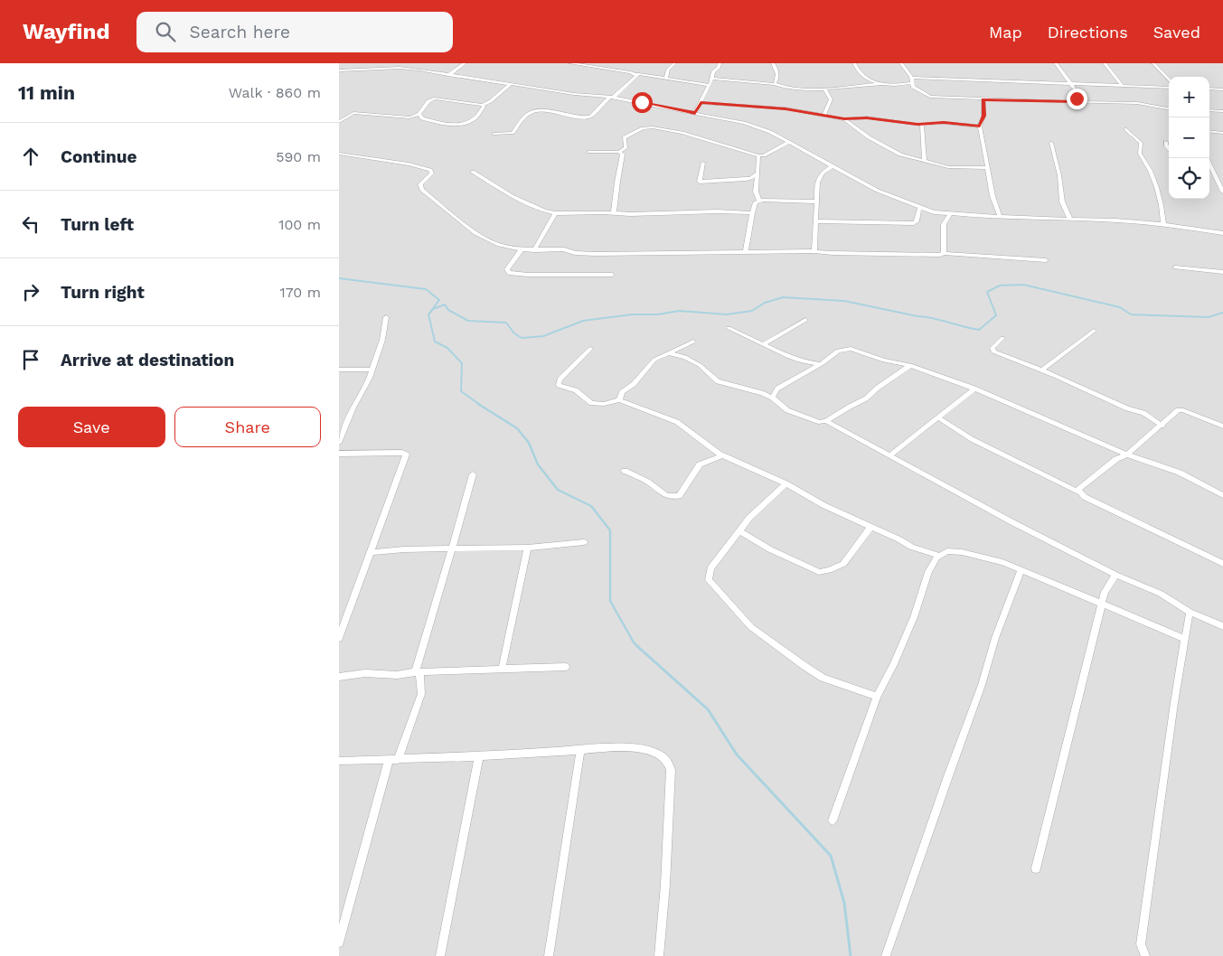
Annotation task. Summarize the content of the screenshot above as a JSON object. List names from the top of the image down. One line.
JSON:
{"page":{"header":"Wayfind","search":"Search here","nav":["Map","Directions","Saved"],"heading":["11 min","Walk · 860 m"],"map_buttons":["+","−"],"list":[["Continue","590 m"],["Turn left","100 m"],["Turn right","170 m"],"Arrive at destination"],"buttons":["Save","Share"]}}
